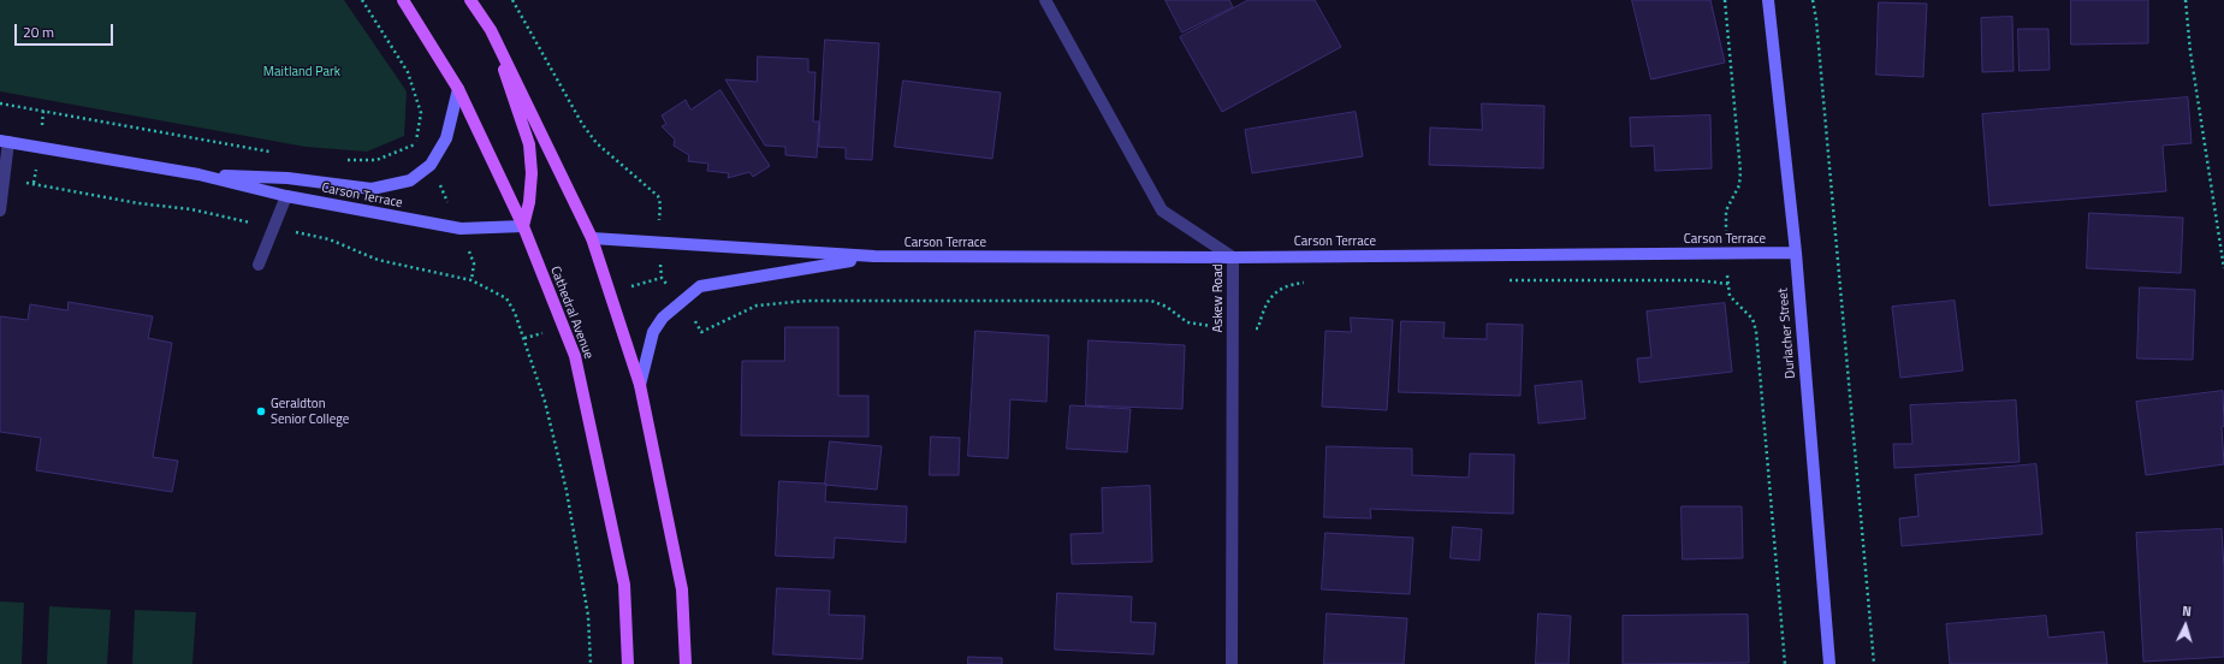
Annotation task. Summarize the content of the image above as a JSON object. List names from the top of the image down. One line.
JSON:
{"streets":{"main road":["Carson Terrace","Cathedral Avenue","Durlacher Street"],"street":["Askew Road"]},"crossings":[["Carson Terrace","Askew Road"],["Carson Terrace","Cathedral Avenue"],["Carson Terrace","Durlacher Street"]],"parks":["Maitland Park"],"places":["Geraldton Senior College"],"scale_bar":"20 m","north":"top"}
